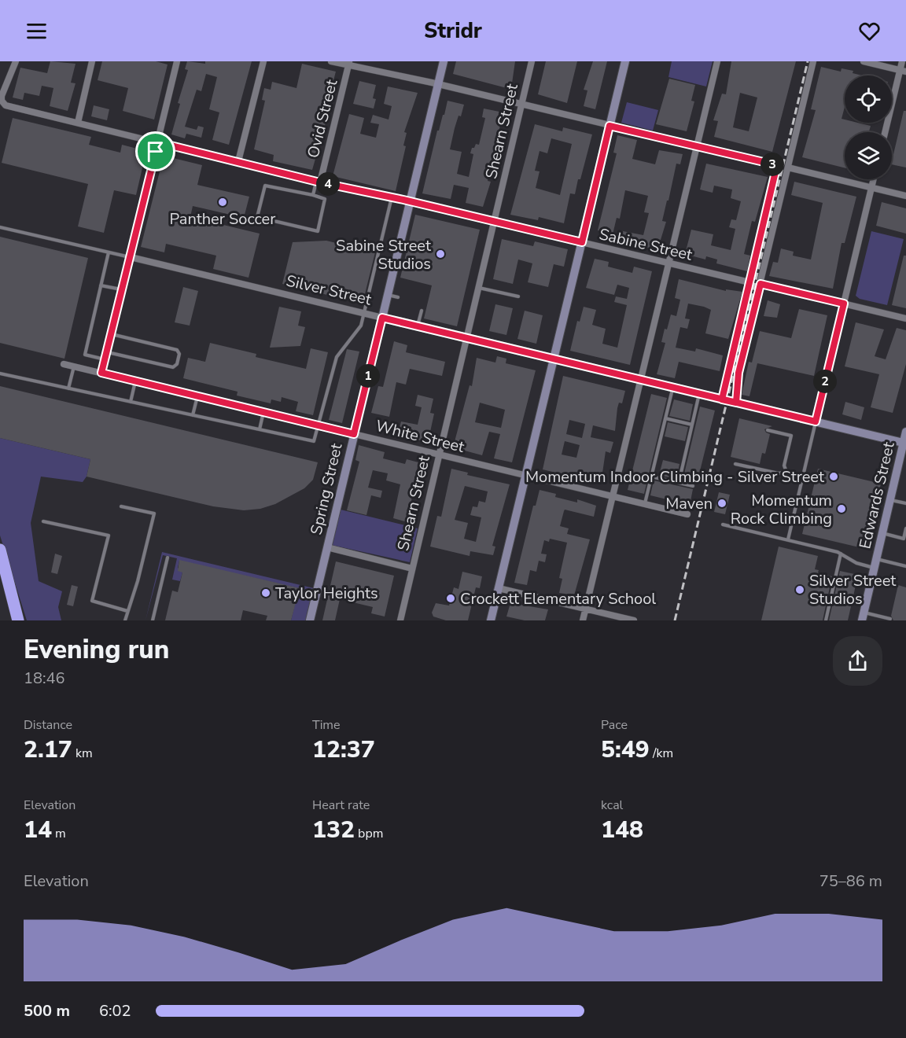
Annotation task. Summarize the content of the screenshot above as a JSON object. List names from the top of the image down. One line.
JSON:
{"streets":{"street":["Ovid Street","Shearn Street","Sabine Street","Silver Street","White Street","Spring Street","Edwards Street"]},"crossings":[["Ovid Street","Sabine Street"],["Shearn Street","Sabine Street"],["Shearn Street","Silver Street"],["Shearn Street","White Street"],["Sabine Street","Spring Street"],["Silver Street","Spring Street"],["Silver Street","Edwards Street"],["White Street","Spring Street"]],"places":["Panther Soccer","Sabine Street Studios","Momentum Indoor Climbing - Silver Street","Maven","Momentum Rock Climbing","Silver Street Studios","Taylor Heights","Crockett Elementary School"],"page":{"header":"Stridr","pins":["3","4","1","2"],"heading":["Evening run","18:46"],"stats":[["Distance","2.17 km"],["Time","12:37"],["Pace","5:49 /km"],["Elevation","14 m"],["Heart rate","132 bpm"],["kcal","148"]],"chart":["Elevation","75–86 m"],"list":[{"name":"500 m","note":"6:02"}]}}
